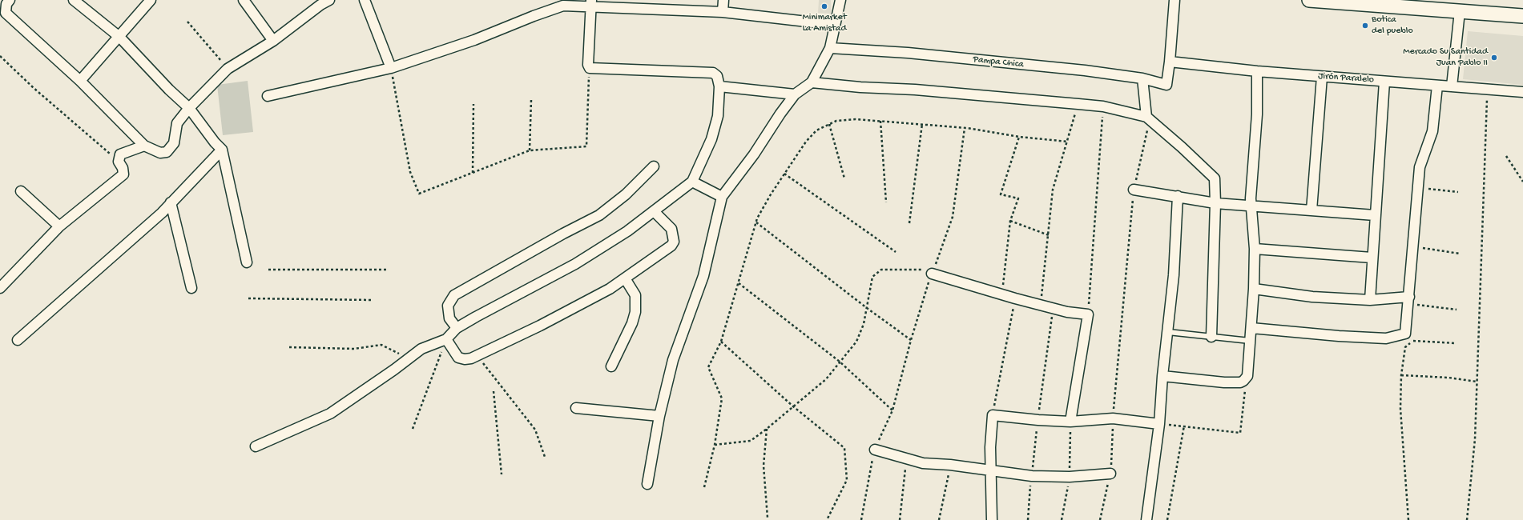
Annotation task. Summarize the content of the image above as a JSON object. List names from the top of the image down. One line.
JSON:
{"streets":{"street":["Pampa Chica","Jirón Paralelo"]},"crossings":[["Pampa Chica","Jirón Paralelo"]],"places":["Minimarket La Amistad","Botica del pueblo","Mercado Su Santidad Juan Pablo II"]}
